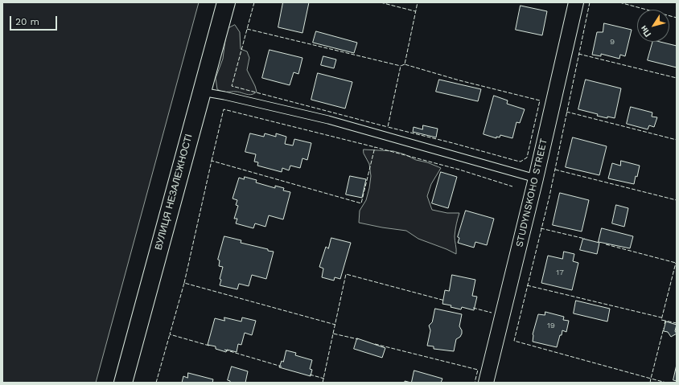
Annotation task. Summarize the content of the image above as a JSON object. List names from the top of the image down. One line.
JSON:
{"streets":{"street":["ВУЛИЦЯ НЕЗАЛЕЖНОСТІ","STUDYNSKOHO STREET"]},"house_numbers":["9","17","19"],"scale_bar":"20 m","north":"bottom left"}
